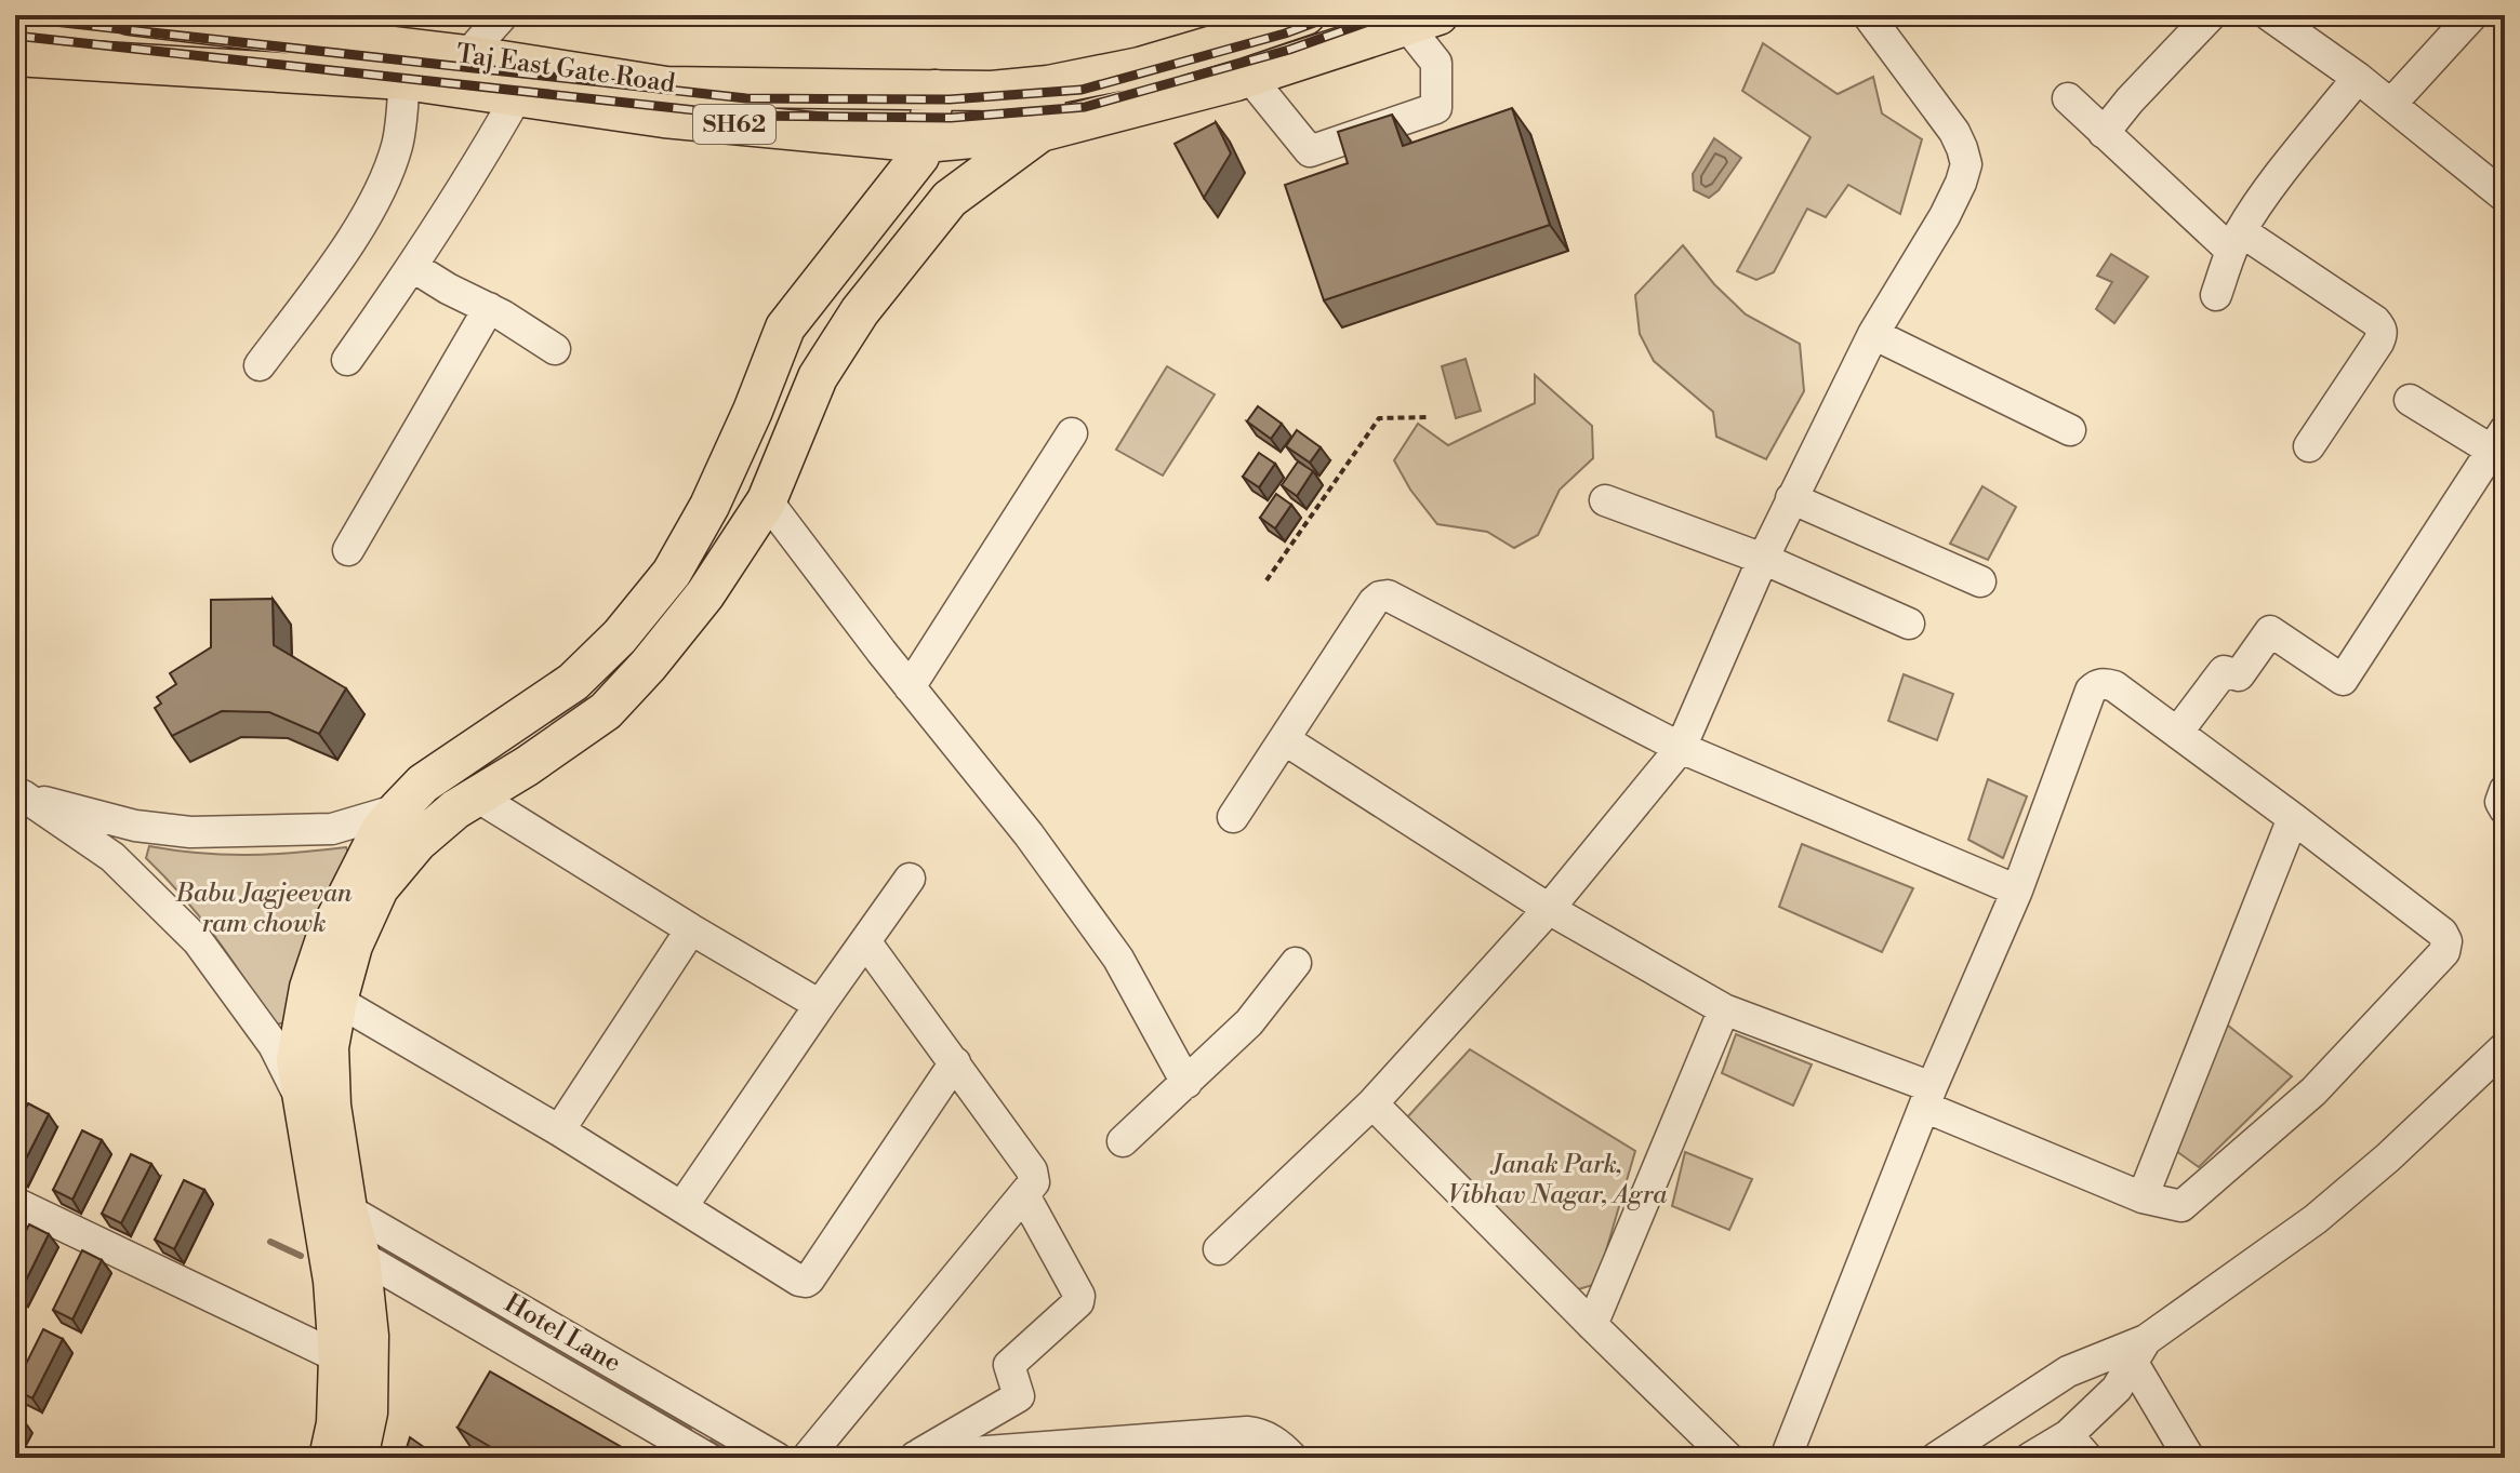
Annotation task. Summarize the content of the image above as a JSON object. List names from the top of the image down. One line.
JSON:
{"streets":{"main road":["Taj East Gate Road","SH62"],"street":["Hotel Lane"]},"crossings":[["Taj East Gate Road","SH62"]],"parks":["Babu Jagjeevan ram chowk","Janak Park, Vibhav Nagar, Agra"]}
